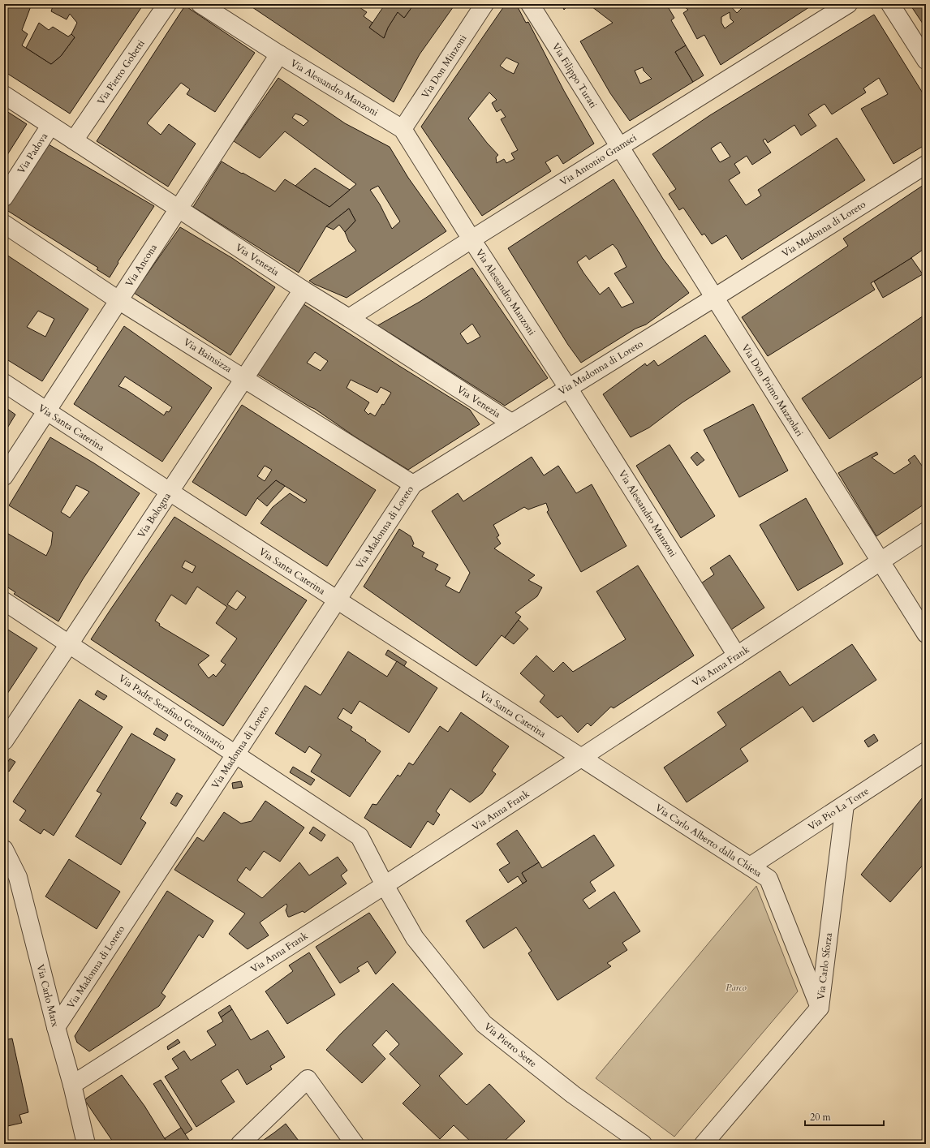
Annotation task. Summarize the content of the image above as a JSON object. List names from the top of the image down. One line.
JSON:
{"streets":{"street":["Via Don Minzoni","Via Pietro Gobetti","Via Filippo Turati","Via Alessandro Manzoni","Via Padova","Via Antonio Gramsci","Via Madonna di Loreto","Via Venezia","Via Ancona","Via Bainsizza","Via Don Primo Mazzolari","Via Santa Caterina","Via Bologna","Via Anna Frank","Via Padre Serafino Germinario","Via Pio La Torre","Via Carlo Alberto dalla Chiesa","Via Carlo Sforza","Via Carlo Marx","Via Pietro Sette"]},"crossings":[["Via Don Minzoni","Via Alessandro Manzoni"],["Via Pietro Gobetti","Via Venezia"],["Via Filippo Turati","Via Antonio Gramsci"],["Via Filippo Turati","Via Don Primo Mazzolari"],["Via Alessandro Manzoni","Via Antonio Gramsci"],["Via Alessandro Manzoni","Via Madonna di Loreto"],["Via Alessandro Manzoni","Via Ancona"],["Via Alessandro Manzoni","Via Anna Frank"],["Via Padova","Via Venezia"],["Via Antonio Gramsci","Via Venezia"],["Via Antonio Gramsci","Via Don Primo Mazzolari"],["Via Madonna di Loreto","Via Venezia"],["Via Madonna di Loreto","Via Bainsizza"],["Via Madonna di Loreto","Via Don Primo Mazzolari"],["Via Madonna di Loreto","Via Santa Caterina"],["Via Madonna di Loreto","Via Padre Serafino Germinario"],["Via Madonna di Loreto","Via Carlo Marx"],["Via Venezia","Via Ancona"],["Via Venezia","Via Bologna"],["Via Ancona","Via Bainsizza"],["Via Ancona","Via Santa Caterina"],["Via Bainsizza","Via Bologna"],["Via Don Primo Mazzolari","Via Anna Frank"],["Via Santa Caterina","Via Bologna"],["Via Santa Caterina","Via Anna Frank"],["Via Santa Caterina","Via Carlo Alberto dalla Chiesa"],["Via Bologna","Via Padre Serafino Germinario"],["Via Anna Frank","Via Padre Serafino Germinario"],["Via Anna Frank","Via Carlo Alberto dalla Chiesa"],["Via Anna Frank","Via Carlo Marx"],["Via Anna Frank","Via Pietro Sette"],["Via Padre Serafino Germinario","Via Pietro Sette"],["Via Pio La Torre","Via Carlo Alberto dalla Chiesa"],["Via Pio La Torre","Via Carlo Sforza"],["Via Carlo Alberto dalla Chiesa","Via Carlo Sforza"]],"parks":["Parco"],"scale_bar":"20 m"}
